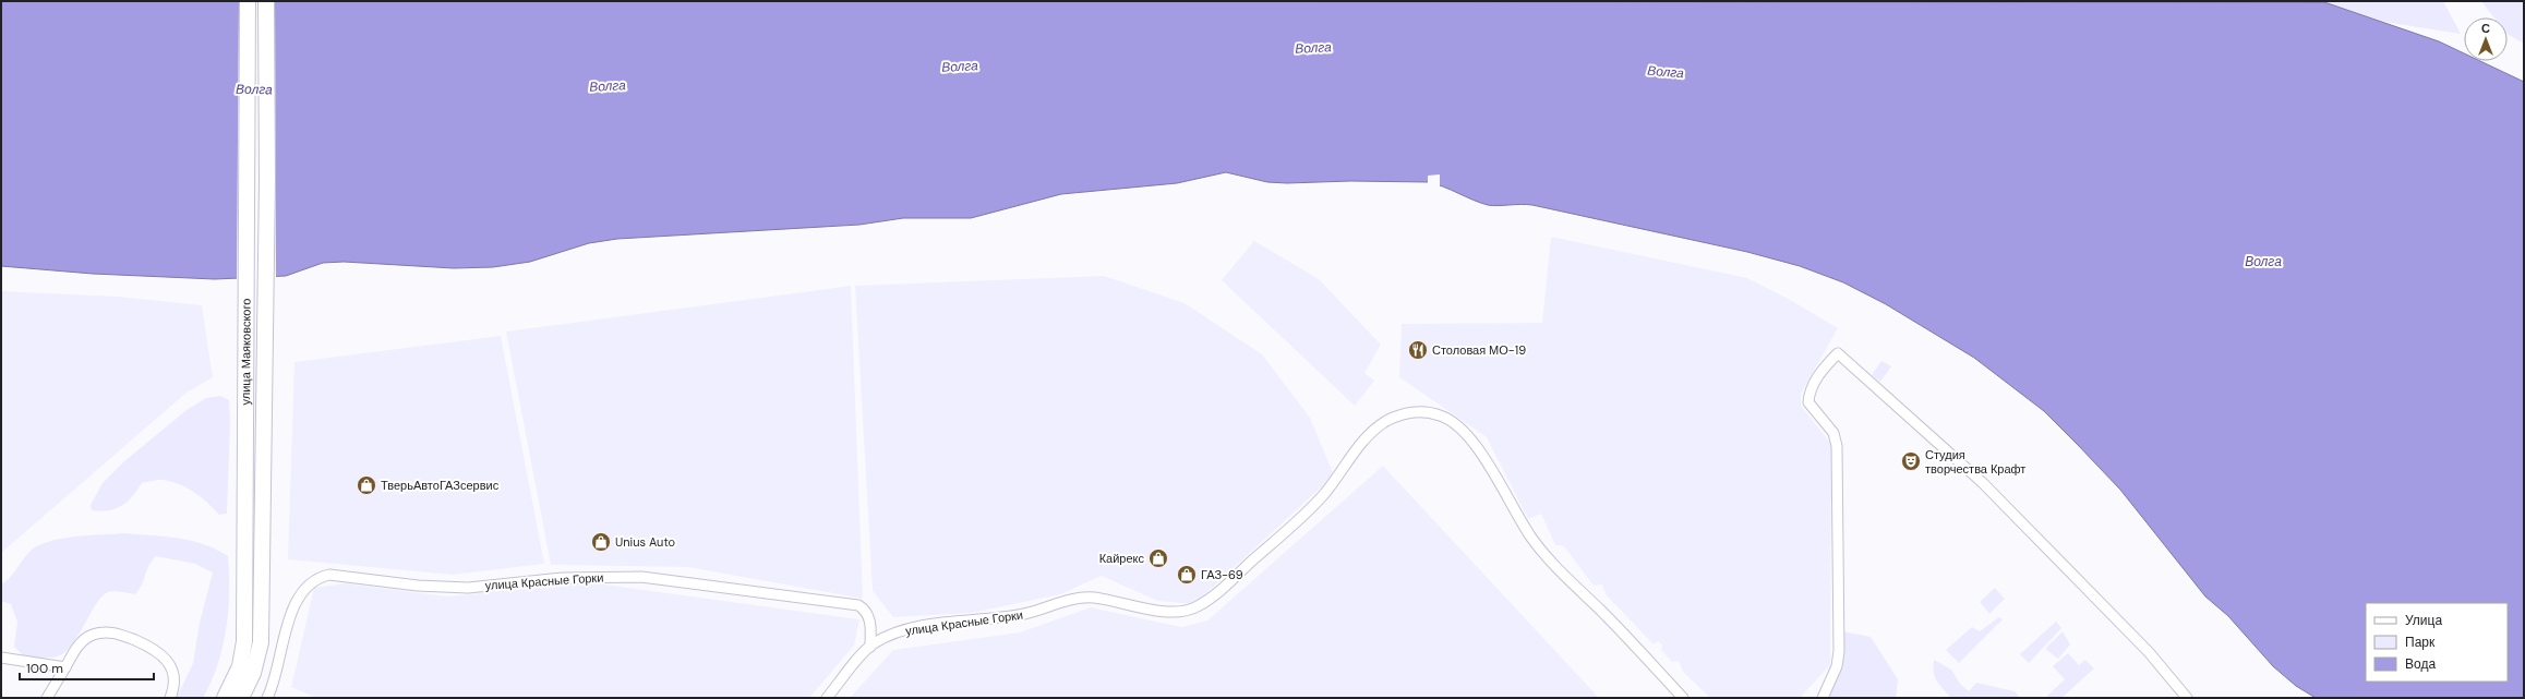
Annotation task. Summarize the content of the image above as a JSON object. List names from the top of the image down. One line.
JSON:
{"streets":{"main road":["улица Маяковского"],"street":["улица Красные Горки"]},"water":["Волга"],"places":{"restaurant":["Столовая МО-19"],"theatre":["Студия творчества Крафт"],"shop":["ТверьАвтоГАЗсервис","Unius Auto","Кайрекс","ГАЗ-69"]},"legend":["Улица","Парк","Вода"],"scale_bar":"100 m","north":"top"}
